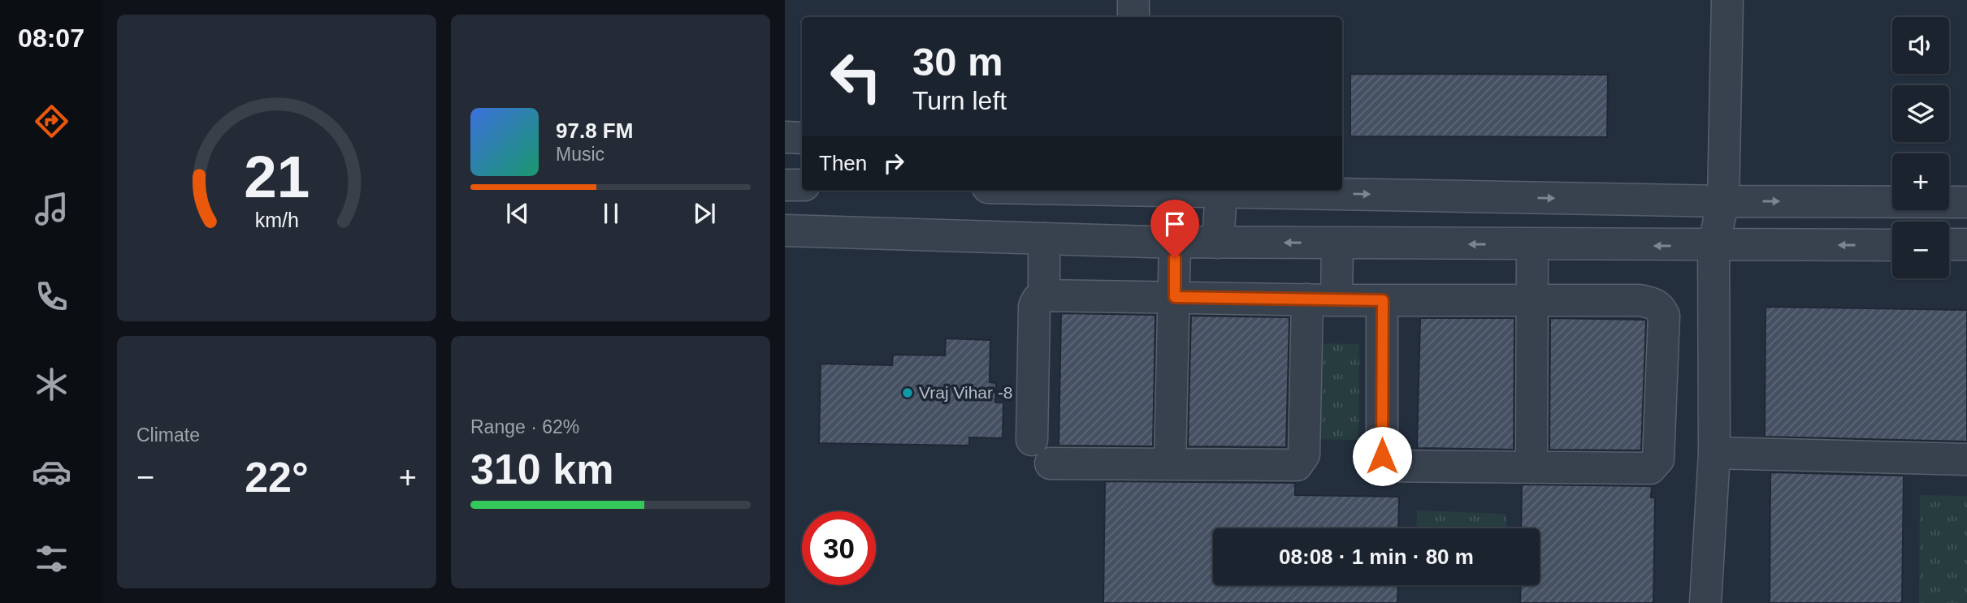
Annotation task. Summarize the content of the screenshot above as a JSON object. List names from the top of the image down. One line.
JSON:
{"places":["Vraj Vihar -8"],"page":{"tabs":"08:07","map_buttons":["+","−"],"turn":["30 m","Turn left"],"song":["97.8 FM","Music"],"then":"Then","tile":["Climate",["Range · 62%","310 km"]],"heat":["−","22°","+"],"limit":"30","trip":"08:08 · 1 min · 80 m","gauge":["21","km/h"]}}
